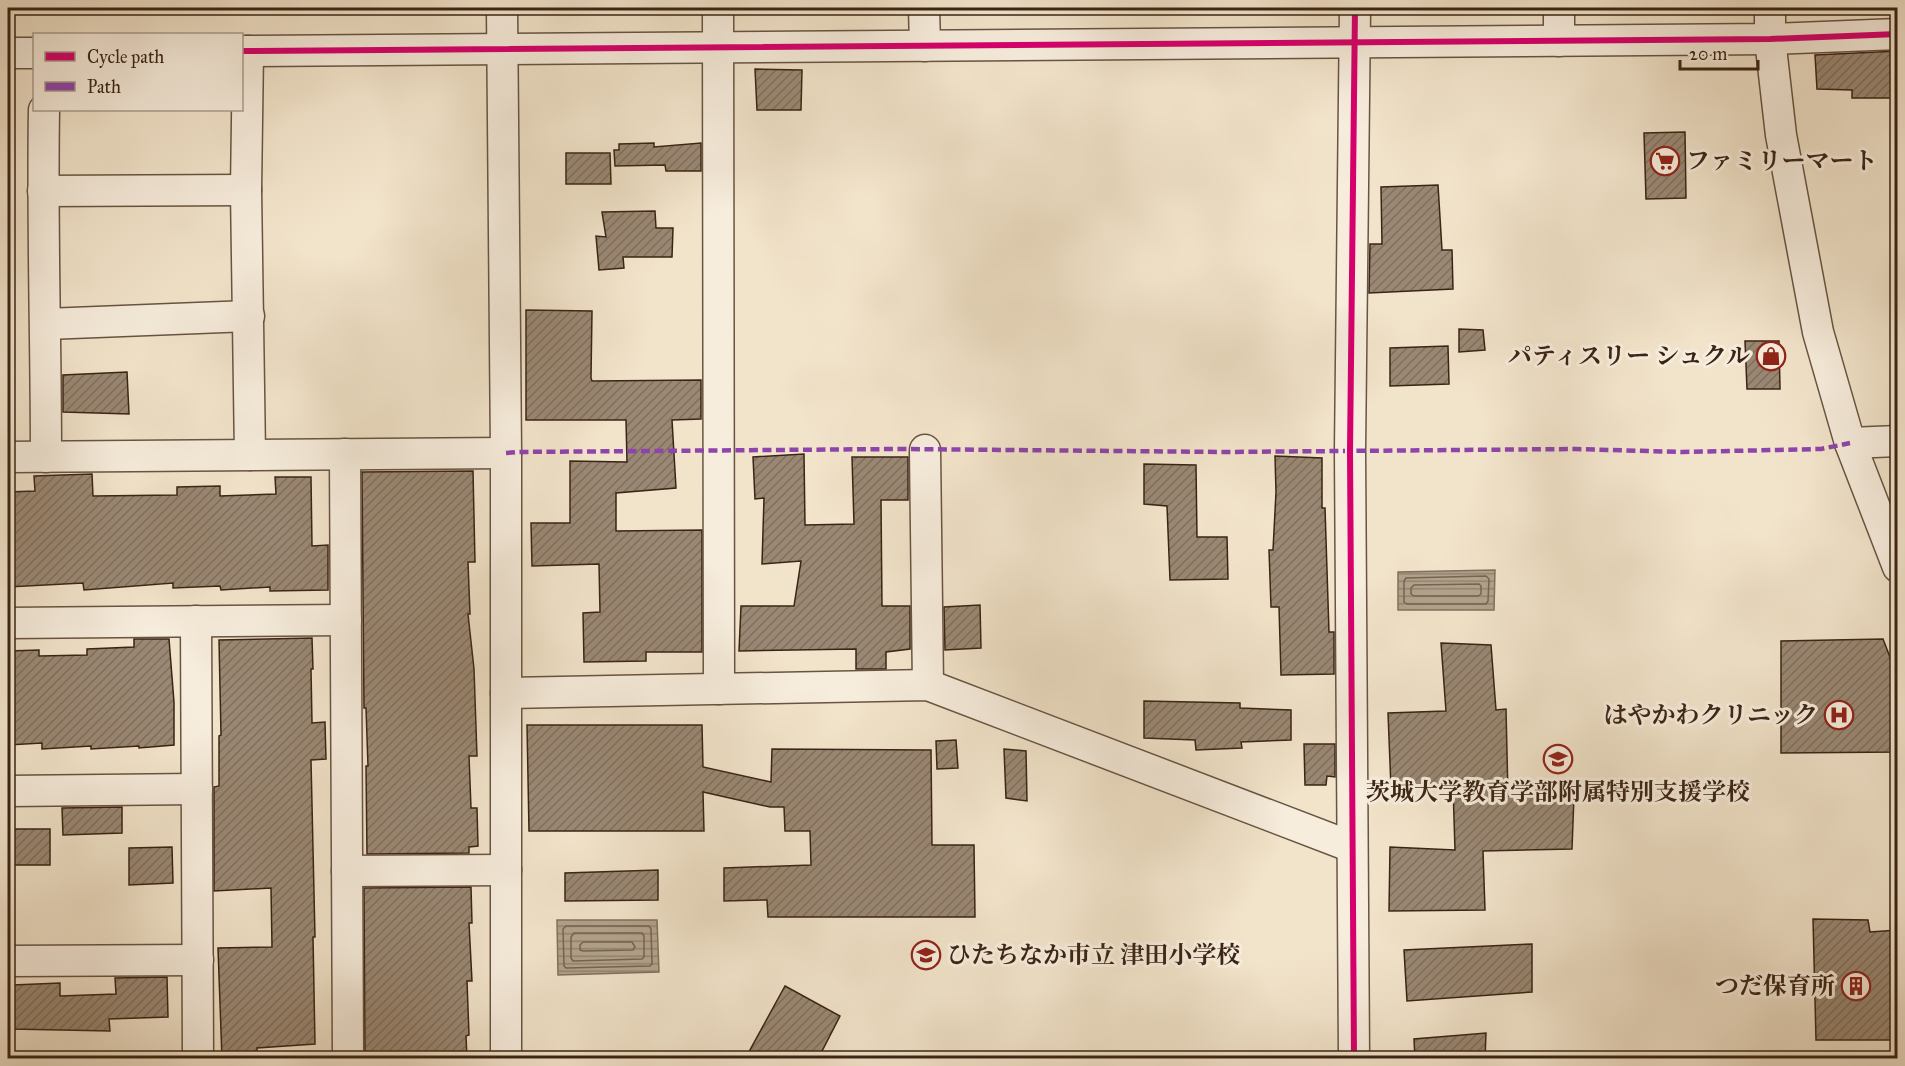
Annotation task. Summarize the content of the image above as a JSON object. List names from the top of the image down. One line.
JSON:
{"places":{"supermarket":["ファミリーマート"],"shop":["パティスリー シュクル"],"hospital":["はやかわクリニック"],"school or university":["茨城大学教育学部附属特別支援学校","ひたちなか市立 津田小学校"],"building":["つだ保育所"]},"legend":["Cycle path","Path"],"scale_bar":"20 m"}
